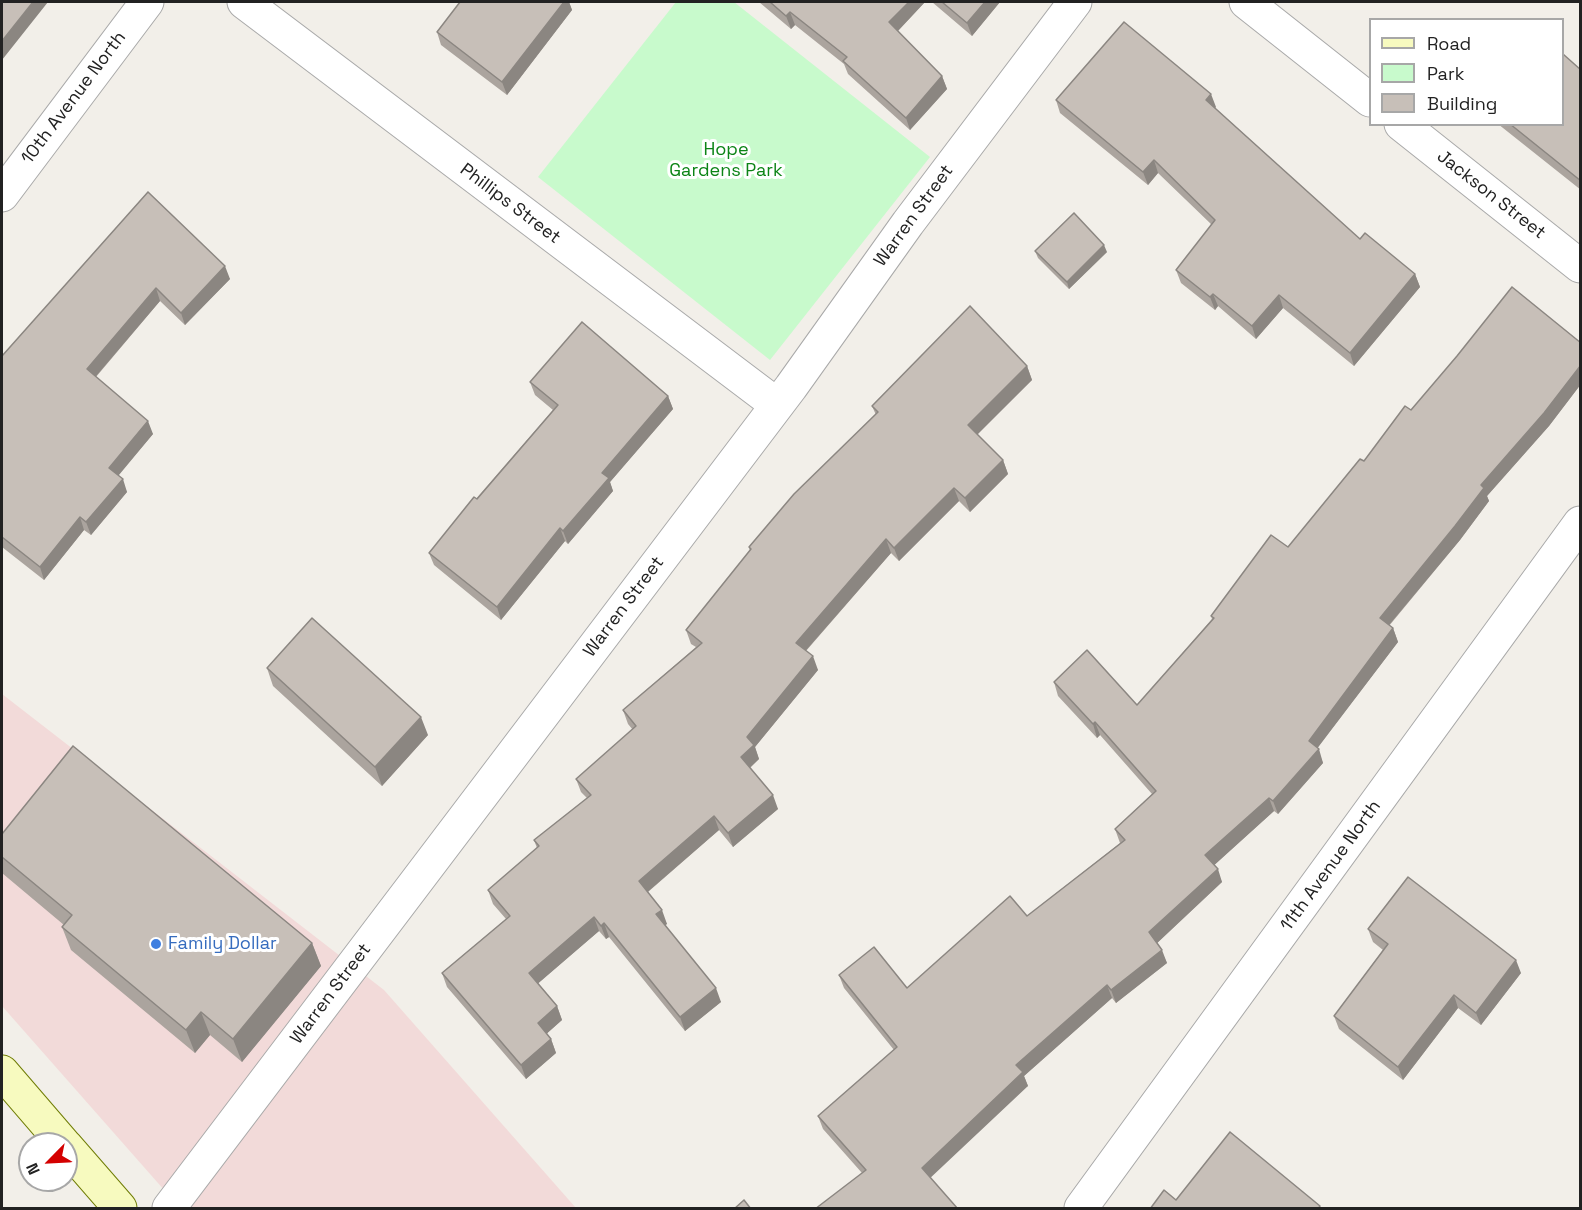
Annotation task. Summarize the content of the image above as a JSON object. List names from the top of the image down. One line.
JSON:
{"streets":{"street":["10th Avenue North","Jackson Street","Phillips Street","Warren Street","11th Avenue North"]},"crossings":[["Phillips Street","Warren Street"]],"parks":["Hope Gardens Park"],"places":["Family Dollar"],"legend":["Road","Park","Building"],"north":"bottom left"}
